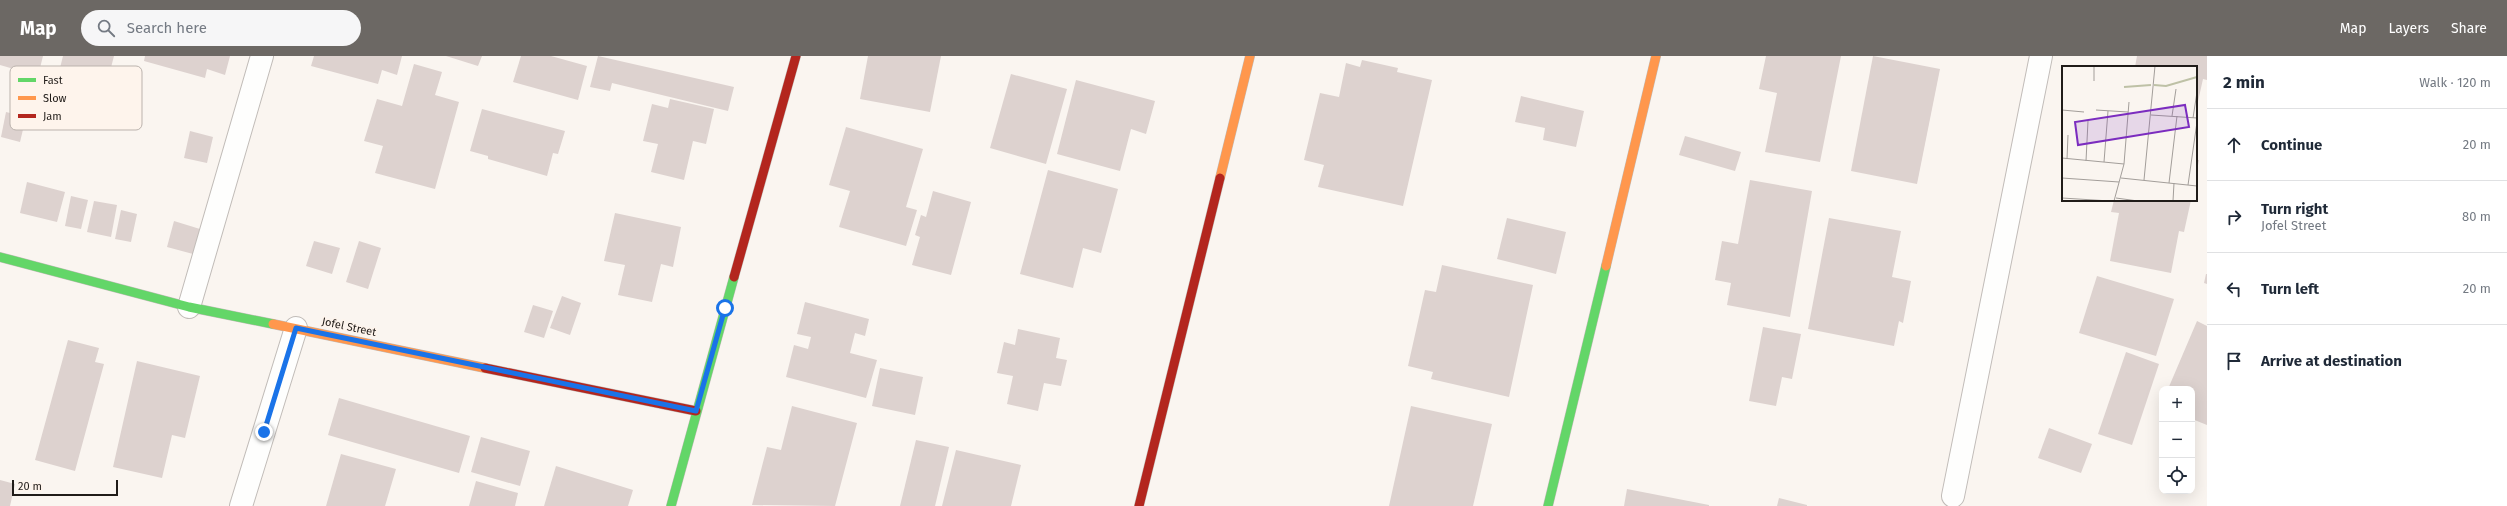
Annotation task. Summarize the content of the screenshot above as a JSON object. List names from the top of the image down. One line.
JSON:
{"streets":{"street":["Jofel Street"]},"legend":["Fast","Slow","Jam"],"scale_bar":"20 m","page":{"header":"Map","search":"Search here","nav":["Map","Layers","Share"],"heading":["2 min","Walk · 120 m"],"list":[["Continue","20 m"],["Turn right","Jofel Street","80 m"],["Turn left","20 m"],"Arrive at destination"],"map_buttons":["+","−"],"scale":"20 m"}}
